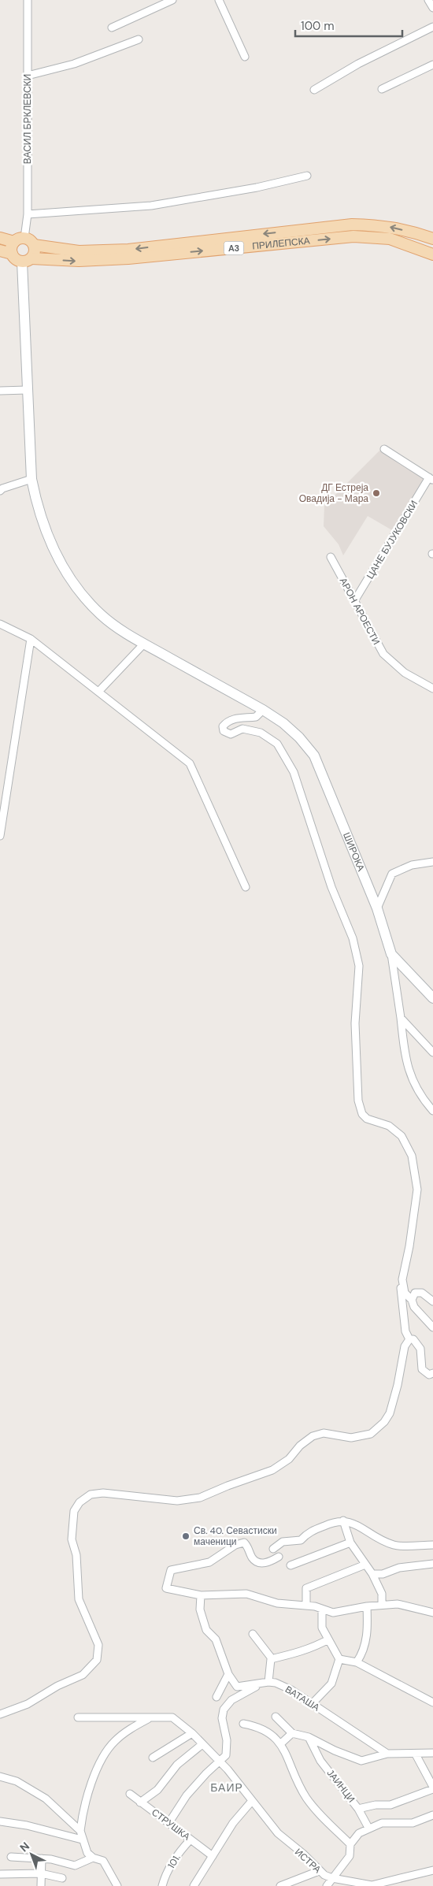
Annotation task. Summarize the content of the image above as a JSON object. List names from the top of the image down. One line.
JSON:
{"streets":{"main road":["ПРИЛЕПСКА","A3"],"street":["ВАСИЛ БРКЛЕВСКИ","ЦАНЕ БУЈУКОВСКИ","АРОН АРОЕСТИ","ШИРОКА","ВАТАША","ЈАИНЦИ","СТРУШКА","ИСТРА","101."]},"crossings":[["ВАСИЛ БРКЛЕВСКИ","ПРИЛЕПСКА"],["ВАСИЛ БРКЛЕВСКИ","A3"],["ВАСИЛ БРКЛЕВСКИ","ШИРОКА"],["ПРИЛЕПСКА","A3"],["ПРИЛЕПСКА","ШИРОКА"],["A3","ШИРОКА"],["ЦАНЕ БУЈУКОВСКИ","АРОН АРОЕСТИ"],["СТРУШКА","101."]],"districts":["БАИР"],"places":["ДГ Естреја Овадија - Мара","Св. 40. Севастиски маченици"],"scale_bar":"100 m","north":"top left"}
